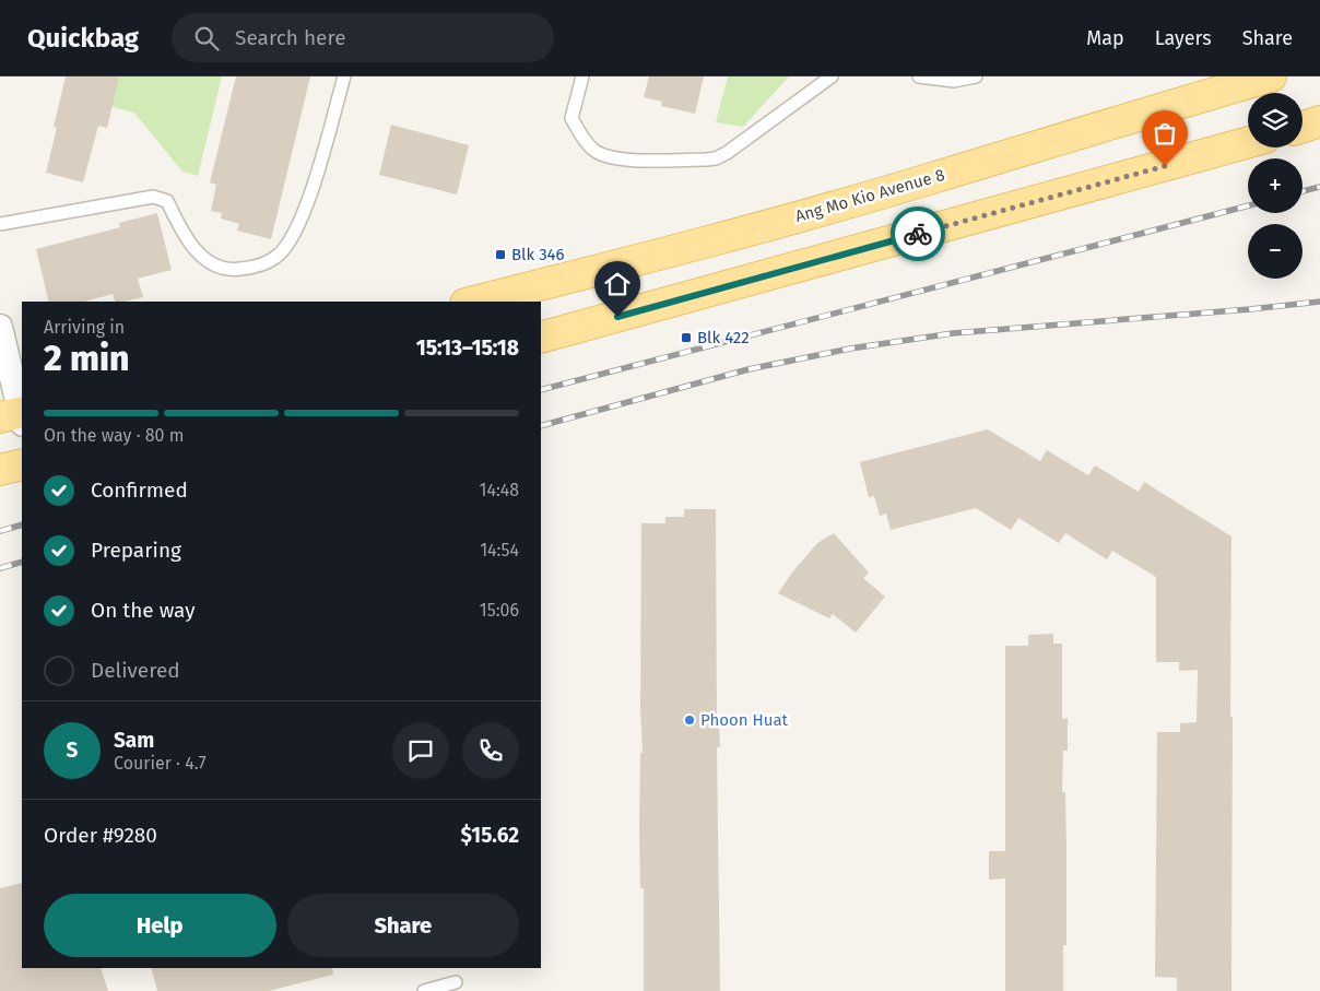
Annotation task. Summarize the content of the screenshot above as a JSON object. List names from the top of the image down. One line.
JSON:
{"streets":{"main road":["Ang Mo Kio Avenue 8"]},"places":{"transit":["Blk 346","Blk 422"],"other":["Phoon Huat"]},"page":{"header":"Quickbag","search":"Search here","nav":["Map","Layers","Share"],"map_buttons":["+","−"],"heading":["2 min","Arriving in","15:13–15:18"],"panel":["Sam","Courier · 4.7","Order #9280","$15.62"],"bar":"On the way · 80 m","list":[["Confirmed","14:48"],["Preparing","14:54"],["On the way","15:06"],"Delivered"],"round":"S","buttons":["Help","Share"]}}
